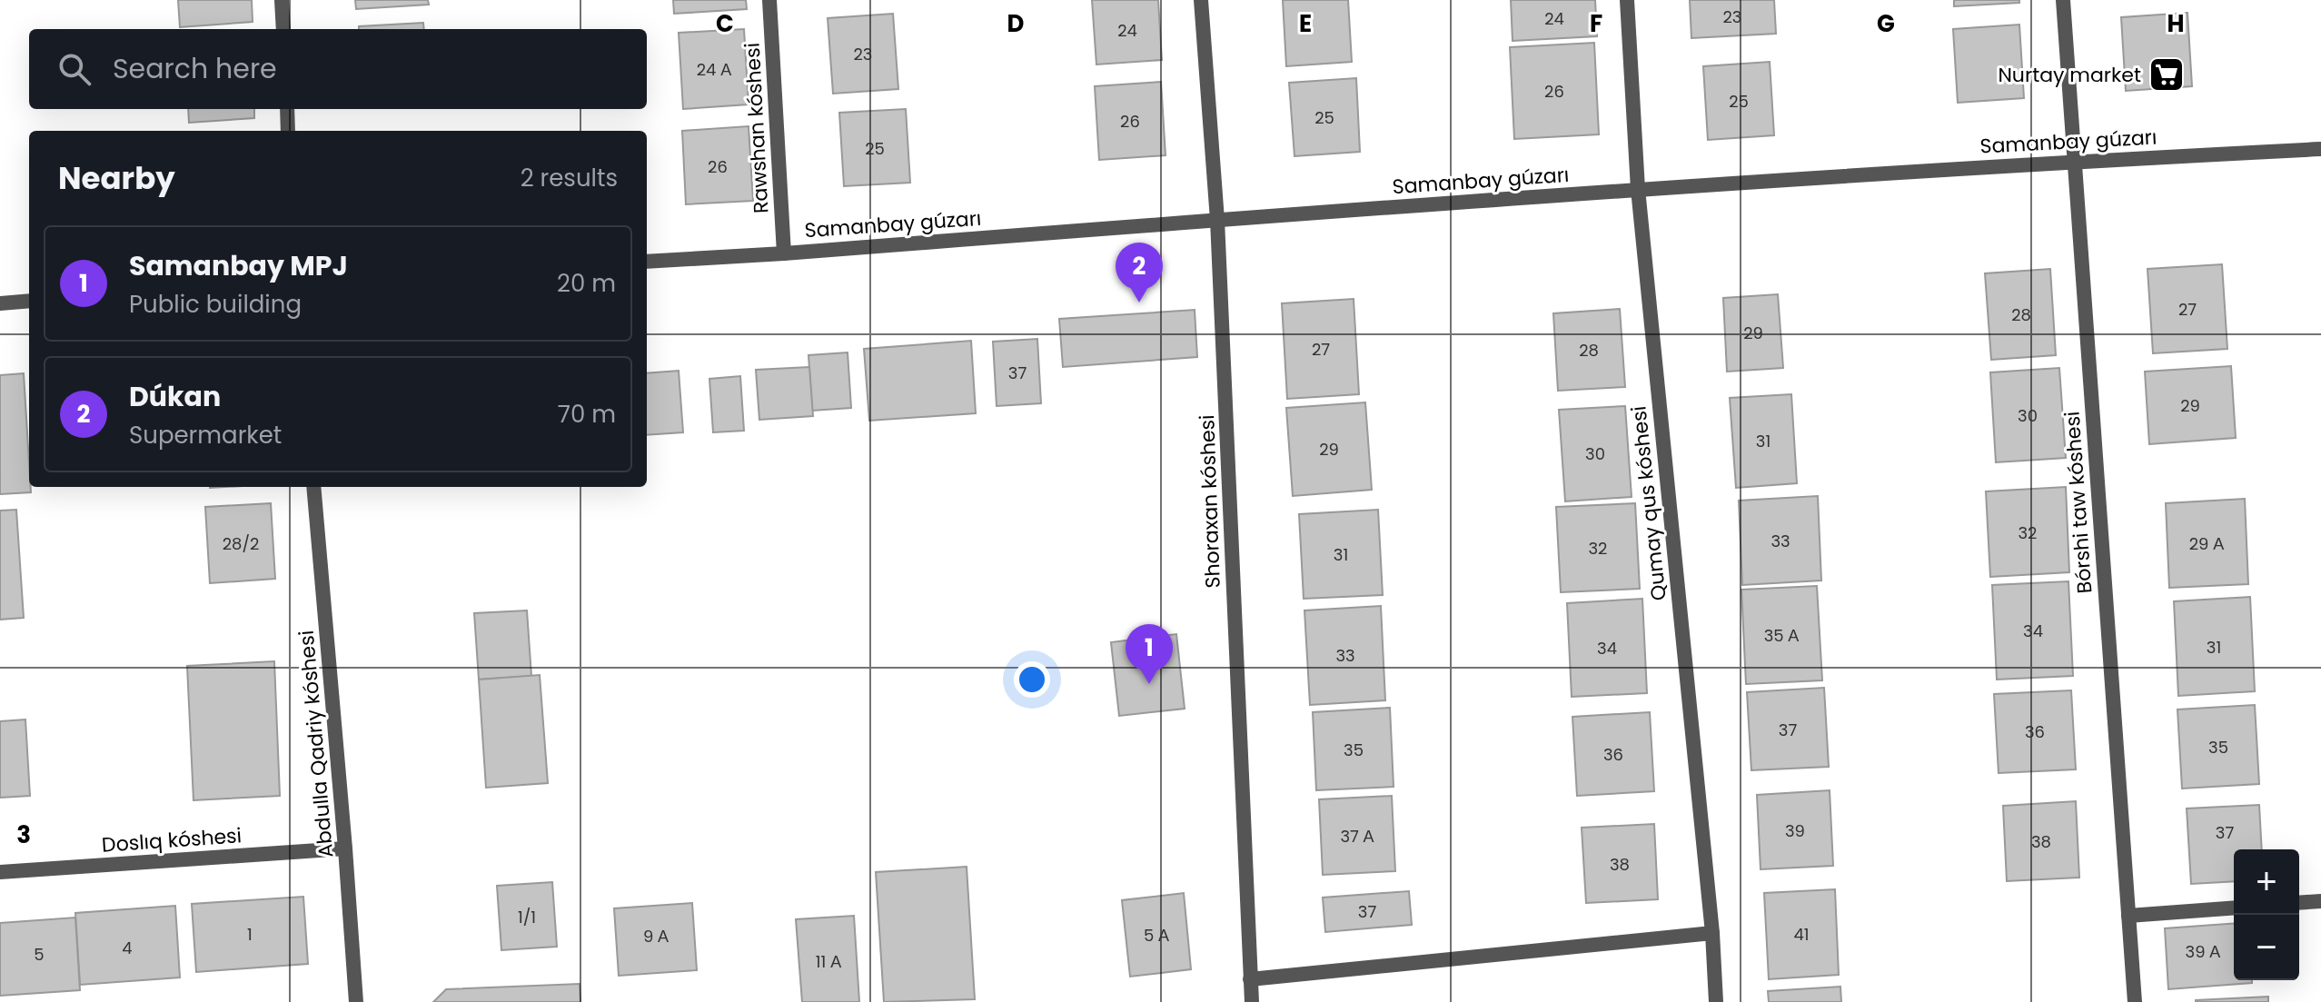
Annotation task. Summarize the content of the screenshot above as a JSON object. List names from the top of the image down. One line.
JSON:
{"streets":{"street":["Rawshan kóshesi","Samanbay gúzarı","Shoraxan kóshesi","Bórshi taw kóshesi","Qumay qus kóshesi","Abdulla Qadriy kóshesi","Doslıq kóshesi"]},"crossings":[["Rawshan kóshesi","Samanbay gúzarı"],["Samanbay gúzarı","Shoraxan kóshesi"],["Samanbay gúzarı","Bórshi taw kóshesi"],["Samanbay gúzarı","Qumay qus kóshesi"],["Abdulla Qadriy kóshesi","Doslıq kóshesi"]],"places":{"supermarket":["Nurtay market"]},"house_numbers":["23","24","24","23","24 А","26","25","25","26","25","26","27","28","29","27","28","37","29","30","31","29","30","32","33","28/2","29 А","32","31","34","35 А","31","34","33","37","36","35","35","36","39","37","37 А","38","38","37","1/1","1","41","5 А","9 А","4","39 А","5","11 А"],"page":{"search":"Search here","heading":["Nearby","2 results"],"list":[{"mark":"1","name":"Samanbay MPJ","note":"Public building","value":"20 m"},{"mark":"2","name":"Dúkan","note":"Supermarket","value":"70 m"}],"pins":["2","1"],"map_buttons":["+","−"]},"grid":{"columns":["C","D","E","F","G","H"],"rows":["3"]}}
